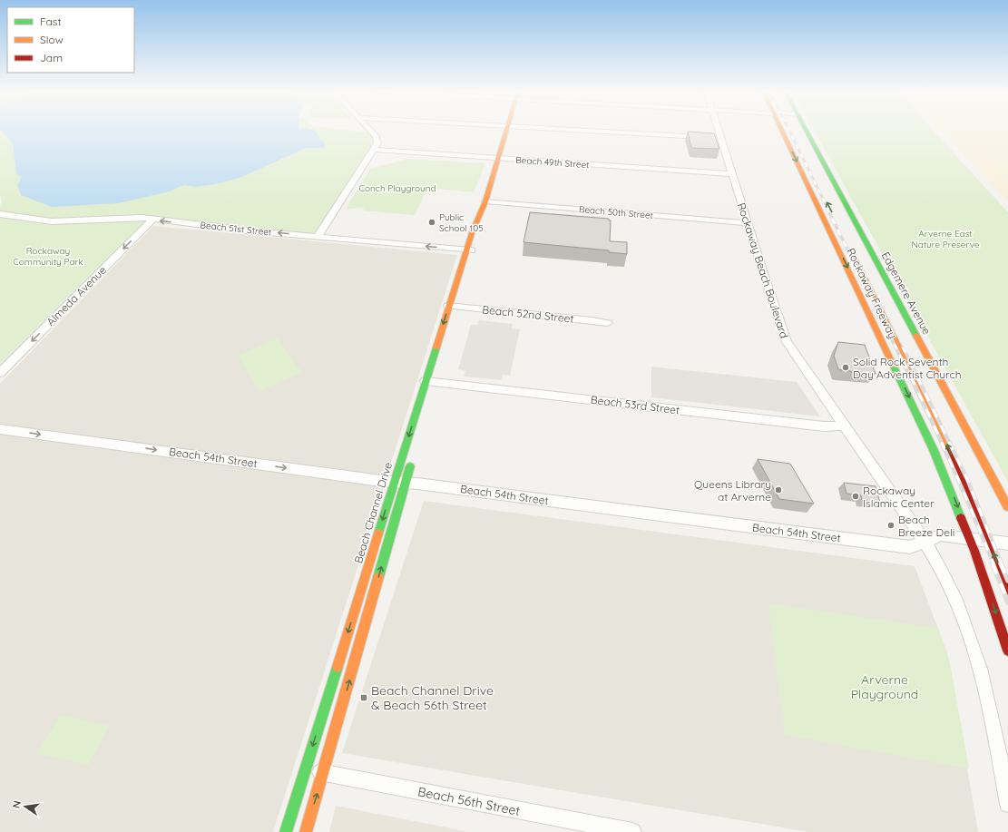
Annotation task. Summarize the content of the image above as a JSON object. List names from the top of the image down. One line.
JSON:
{"streets":{"main road":["Rockaway Freeway","Edgemere Avenue","Beach Channel Drive"],"street":["Beach 49th Street","Beach 50th Street","Beach 51st Street","Rockaway Beach Boulevard","Almeda Avenue","Beach 52nd Street","Beach 53rd Street","Beach 54th Street","Beach 56th Street"]},"crossings":[["Beach 49th Street","Rockaway Beach Boulevard"],["Beach 49th Street","Beach Channel Drive"],["Beach 50th Street","Rockaway Beach Boulevard"],["Beach 50th Street","Beach Channel Drive"],["Beach 51st Street","Almeda Avenue"],["Beach 51st Street","Beach Channel Drive"],["Rockaway Beach Boulevard","Beach 53rd Street"],["Rockaway Beach Boulevard","Beach 54th Street"],["Rockaway Freeway","Beach 54th Street"],["Beach 52nd Street","Beach Channel Drive"],["Beach 53rd Street","Beach Channel Drive"],["Beach 54th Street","Beach Channel Drive"],["Beach Channel Drive","Beach 56th Street"]],"one_way":["Beach 51st Street","Almeda Avenue","Beach 54th Street"],"parks":["Conch Playground","Arverne East Nature Preserve","Rockaway Community Park","Arverne Playground"],"places":{"other":["Public School 105","Solid Rock Seventh Day Adventist Church","Queens Library at Arverne","Rockaway Islamic Center","Beach Breeze Deli"],"transit":["Beach Channel Drive & Beach 56th Street"]},"legend":["Fast","Slow","Jam"],"north":"left"}
